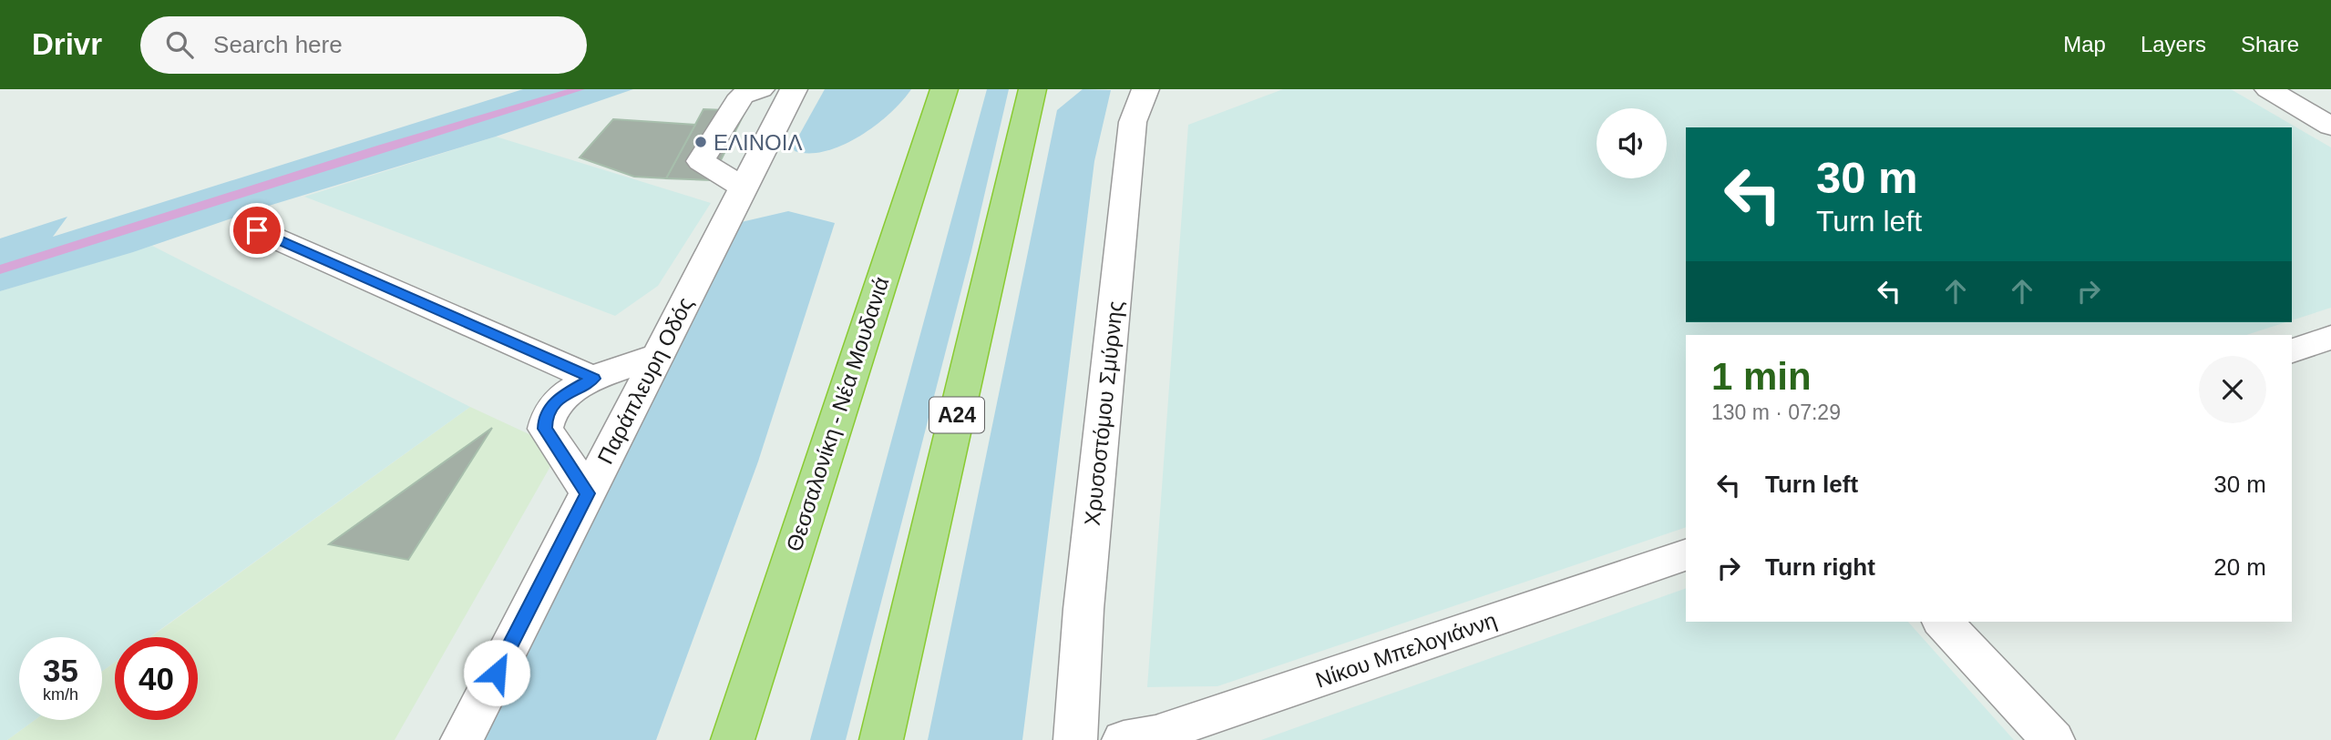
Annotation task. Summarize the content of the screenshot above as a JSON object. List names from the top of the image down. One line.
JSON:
{"streets":{"highway":["Θεσσαλονίκη - Νέα Μουδανιά","Α24"],"street":["Παράπλευρη Οδός","Χρυσοστόμου Σμύρνης","Νίκου Μπελογιάννη"]},"places":["ΕΛΙΝΟΙΛ"],"page":{"header":"Drivr","search":"Search here","nav":["Map","Layers","Share"],"turn":["30 m","Turn left"],"heading":["1 min","130 m · 07:29"],"list":[{"name":"Turn left","value":"30 m"},{"name":"Turn right","value":"20 m"}],"speed":"35 km/h","limit":"40"}}
